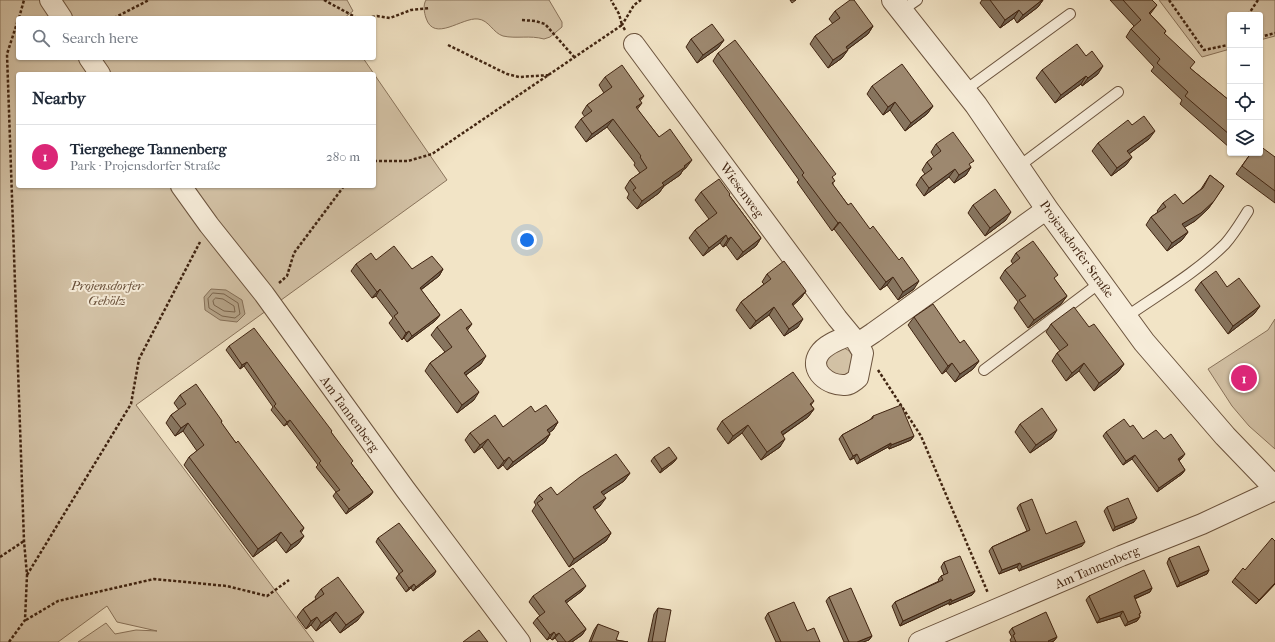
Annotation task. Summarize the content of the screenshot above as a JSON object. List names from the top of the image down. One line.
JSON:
{"streets":{"street":["Wiesenweg","Projensdorfer Straße","Am Tannenberg"]},"crossings":[["Projensdorfer Straße","Am Tannenberg"]],"parks":["Projensdorfer Gehölz"],"page":{"map_buttons":["+","−"],"search":"Search here","heading":"Nearby","list":[{"mark":"1","name":"Tiergehege Tannenberg","note":"Park · Projensdorfer Straße","value":"280 m"}],"pins":"1"}}
